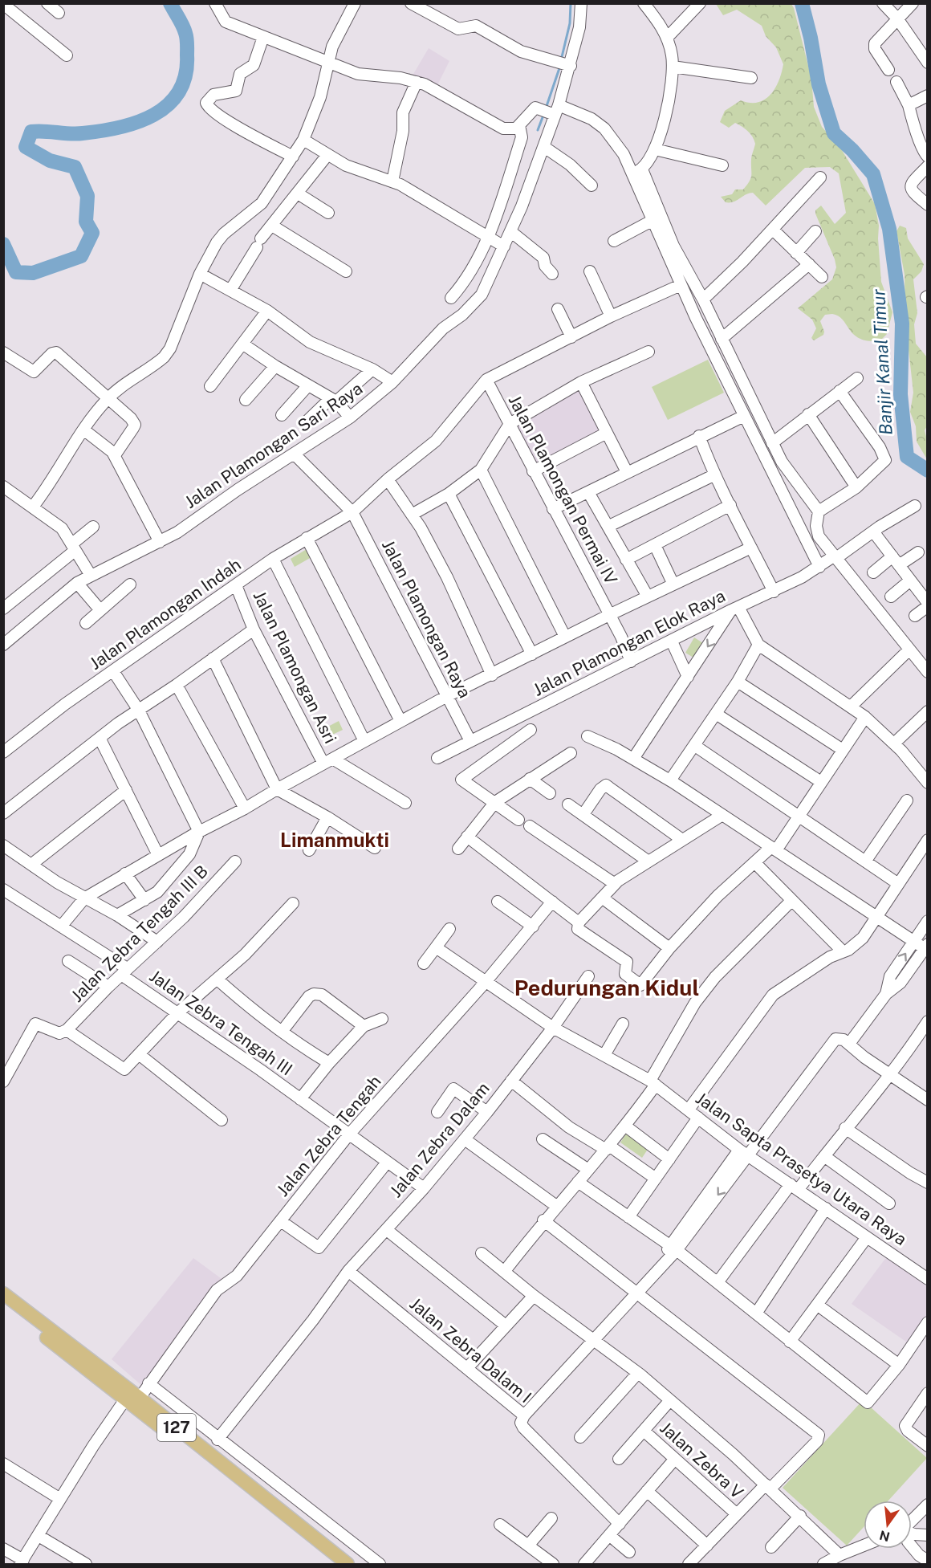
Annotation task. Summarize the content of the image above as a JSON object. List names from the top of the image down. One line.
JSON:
{"streets":{"main road":["127"],"street":["Jalan Plamongan Sari Raya","Jalan Plamongan Permai IV","Jalan Plamongan Indah","Jalan Plamongan Raya","Jalan Plamongan Elok Raya","Jalan Plamongan Asri","Jalan Zebra Tengah III B","Jalan Zebra Tengah III","Jalan Zebra Tengah","Jalan Zebra Dalam","Jalan Sapta Prasetya Utara Raya","Jalan Zebra Dalam I","Jalan Zebra V"]},"crossings":[["Jalan Plamongan Sari Raya","Jalan Plamongan Raya"],["Jalan Plamongan Permai IV","Jalan Plamongan Indah"],["Jalan Plamongan Permai IV","Jalan Plamongan Elok Raya"],["Jalan Plamongan Indah","Jalan Plamongan Raya"],["Jalan Plamongan Indah","Jalan Plamongan Asri"],["Jalan Plamongan Raya","Jalan Plamongan Elok Raya"],["Jalan Zebra Tengah III B","Jalan Zebra Tengah III"],["Jalan Zebra Tengah III","Jalan Zebra Tengah"],["Jalan Zebra Tengah III","Jalan Zebra Dalam"],["Jalan Zebra Tengah","Jalan Sapta Prasetya Utara Raya"],["Jalan Zebra Tengah","127"],["Jalan Zebra Dalam","Jalan Sapta Prasetya Utara Raya"],["Jalan Zebra Dalam","Jalan Zebra Dalam I"]],"districts":["Limanmukti","Pedurungan Kidul"],"water":["Banjir Kanal Timur"],"north":"bottom"}
